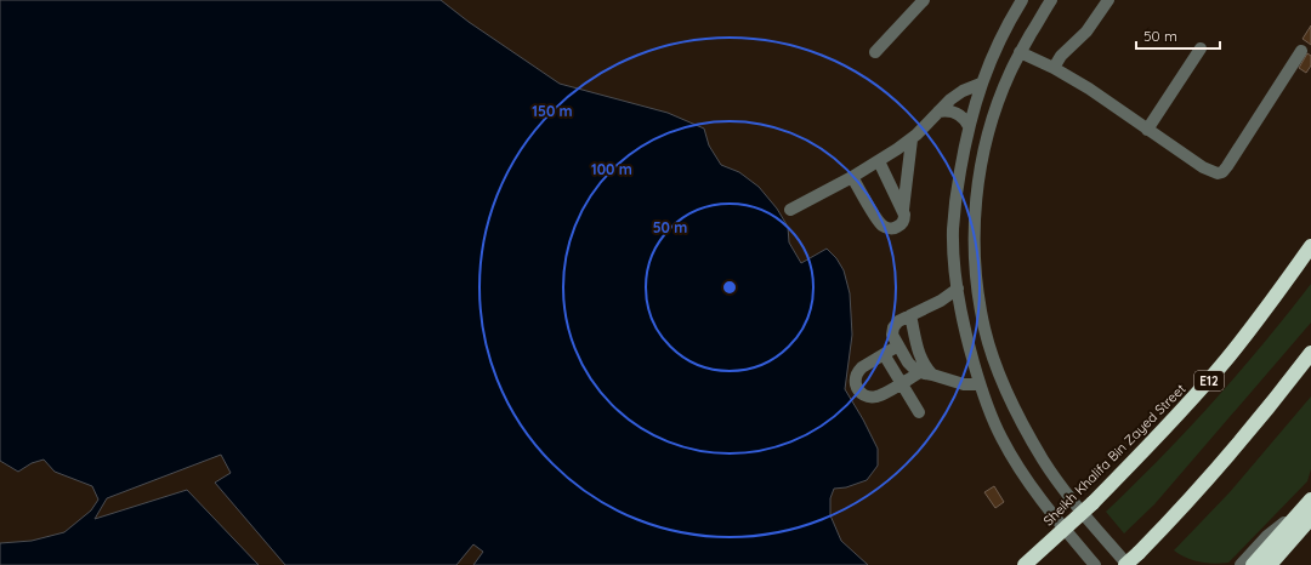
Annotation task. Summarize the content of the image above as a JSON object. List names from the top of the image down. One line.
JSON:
{"streets":{"highway":["E12","Sheikh Khalifa Bin Zayed Street"]},"scale_bar":"50 m","rings":["150 m","100 m","50 m"]}
